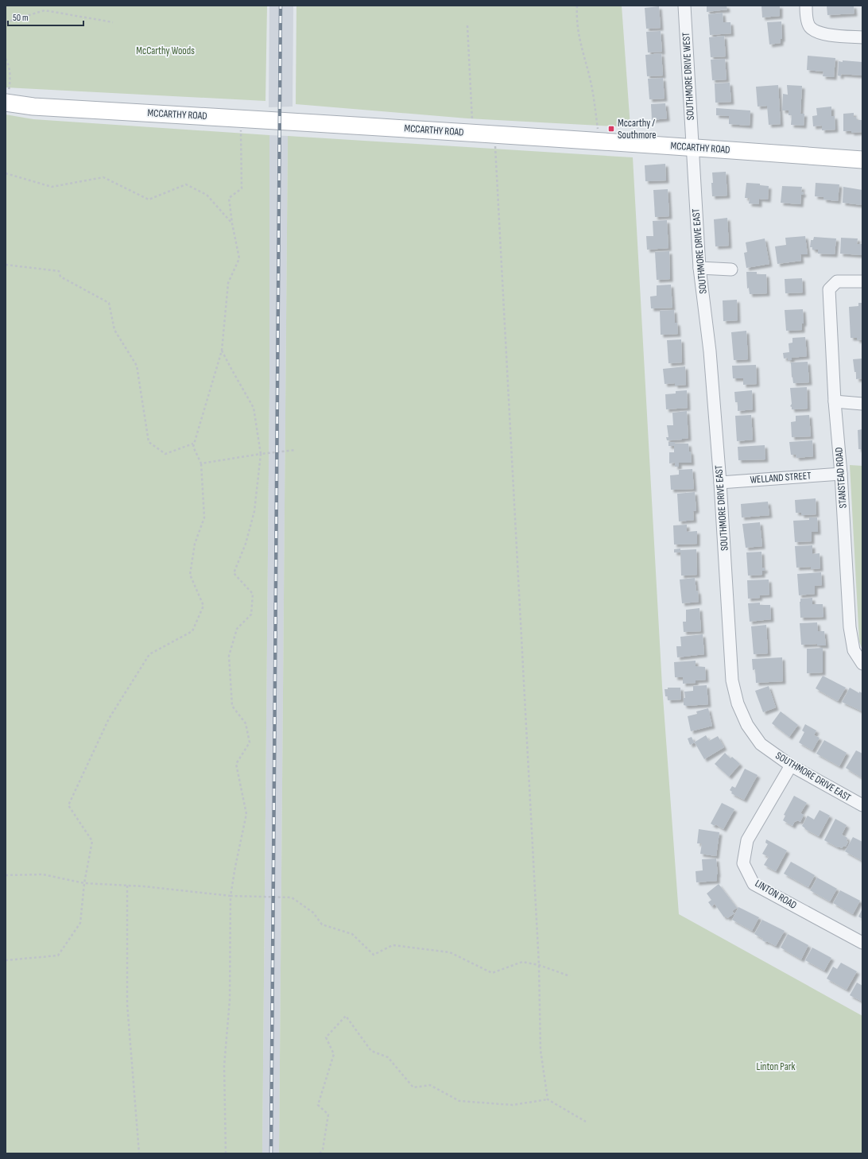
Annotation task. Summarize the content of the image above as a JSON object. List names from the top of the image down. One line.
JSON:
{"streets":{"street":["SOUTHMORE DRIVE WEST","MCCARTHY ROAD","SOUTHMORE DRIVE EAST","WELLAND STREET","STANSTEAD ROAD","LINTON ROAD"]},"crossings":[["SOUTHMORE DRIVE WEST","MCCARTHY ROAD"],["SOUTHMORE DRIVE WEST","SOUTHMORE DRIVE EAST"],["MCCARTHY ROAD","SOUTHMORE DRIVE EAST"],["SOUTHMORE DRIVE EAST","WELLAND STREET"],["SOUTHMORE DRIVE EAST","LINTON ROAD"],["WELLAND STREET","STANSTEAD ROAD"]],"parks":["McCarthy Woods","Linton Park"],"places":{"transit":["Mccarthy / Southmore"]},"scale_bar":"50 m"}
